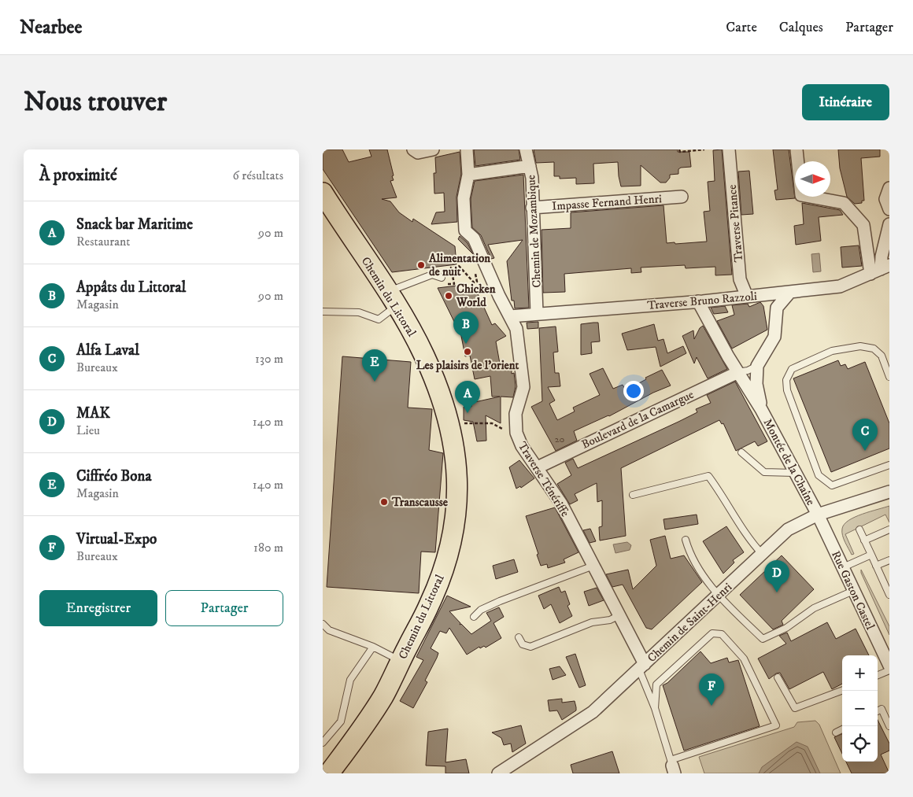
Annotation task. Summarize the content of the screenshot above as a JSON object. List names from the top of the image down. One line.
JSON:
{"streets":{"main road":["Chemin du Littoral"],"street":["Impasse Fernand Henri","Traverse Pitance","Chemin de Mozambique","Traverse Bruno Razzoli","Boulevard de la Camargue","Montée de la Chaîne","Traverse Ténériffe","Rue Gaston Castel","Chemin de Saint-Henri"]},"crossings":[["Impasse Fernand Henri","Chemin de Mozambique"],["Traverse Pitance","Traverse Bruno Razzoli"],["Chemin de Mozambique","Traverse Bruno Razzoli"],["Traverse Bruno Razzoli","Montée de la Chaîne"],["Traverse Bruno Razzoli","Traverse Ténériffe"],["Boulevard de la Camargue","Montée de la Chaîne"],["Boulevard de la Camargue","Traverse Ténériffe"],["Montée de la Chaîne","Rue Gaston Castel"],["Montée de la Chaîne","Chemin de Saint-Henri"],["Traverse Ténériffe","Chemin de Saint-Henri"],["Rue Gaston Castel","Chemin de Saint-Henri"]],"places":["Alimentation de nuit","Chicken World","Les plaisirs de l'orient","Transcausse"],"house_numbers":["20"],"north":"right","page":{"header":"Nearbee","nav":["Carte","Calques","Partager"],"buttons":["Itinéraire",["Enregistrer","Partager"]],"title":"Nous trouver","heading":["À proximité","6 résultats"],"list":[{"mark":"A","name":"Snack bar Maritime","note":"Restaurant","value":"90 m"},{"mark":"B","name":"Appâts du Littoral","note":"Magasin","value":"90 m"},{"mark":"C","name":"Alfa Laval","note":"Bureaux","value":"130 m"},{"mark":"D","name":"MAK","note":"Lieu","value":"140 m"},{"mark":"E","name":"Ciffréo Bona","note":"Magasin","value":"140 m"},{"mark":"F","name":"Virtual-Expo","note":"Bureaux","value":"180 m"}],"pins":["B","E","A","C","D","F"],"map_buttons":["+","−"]}}
